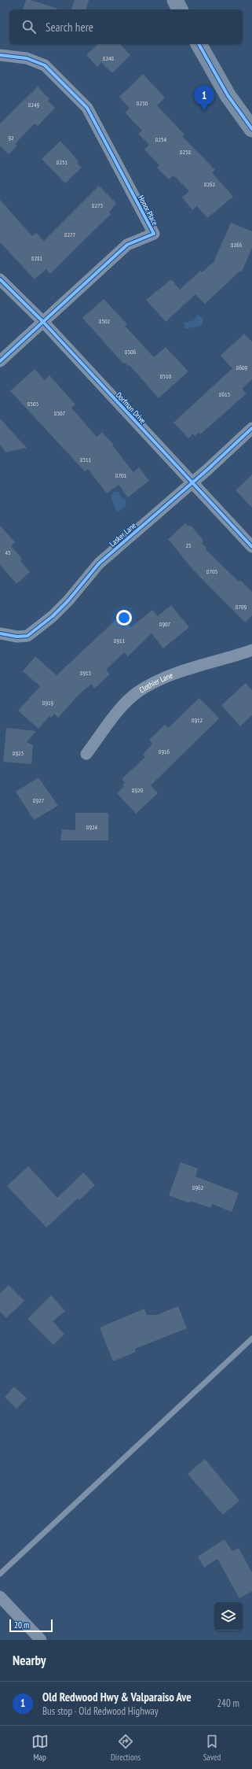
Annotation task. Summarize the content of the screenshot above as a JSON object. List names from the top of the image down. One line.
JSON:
{"streets":{"street":["Honor Place","Dorfman Drive","Lasker Lane","Clothier Lane"]},"crossings":[["Honor Place","Dorfman Drive"],["Dorfman Drive","Lasker Lane"]],"house_numbers":["8248","8250","8249","92","8254","8258","8251","8262","8273","8277","8266","8281","8502","8506","8609","8510","8613","8503","8507","8511","8701","25","45","8705","8709","8907","8911","8915","8919","8912","8916","8923","8920","8927","8924","8962"],"scale_bar":"20 m","page":{"search":"Search here","pins":"1","scale":"20 m","heading":"Nearby","list":[{"mark":"1","name":"Old Redwood Hwy & Valparaiso Ave","note":"Bus stop · Old Redwood Highway","value":"240 m"}],"nav":["Map","Directions","Saved"]}}
